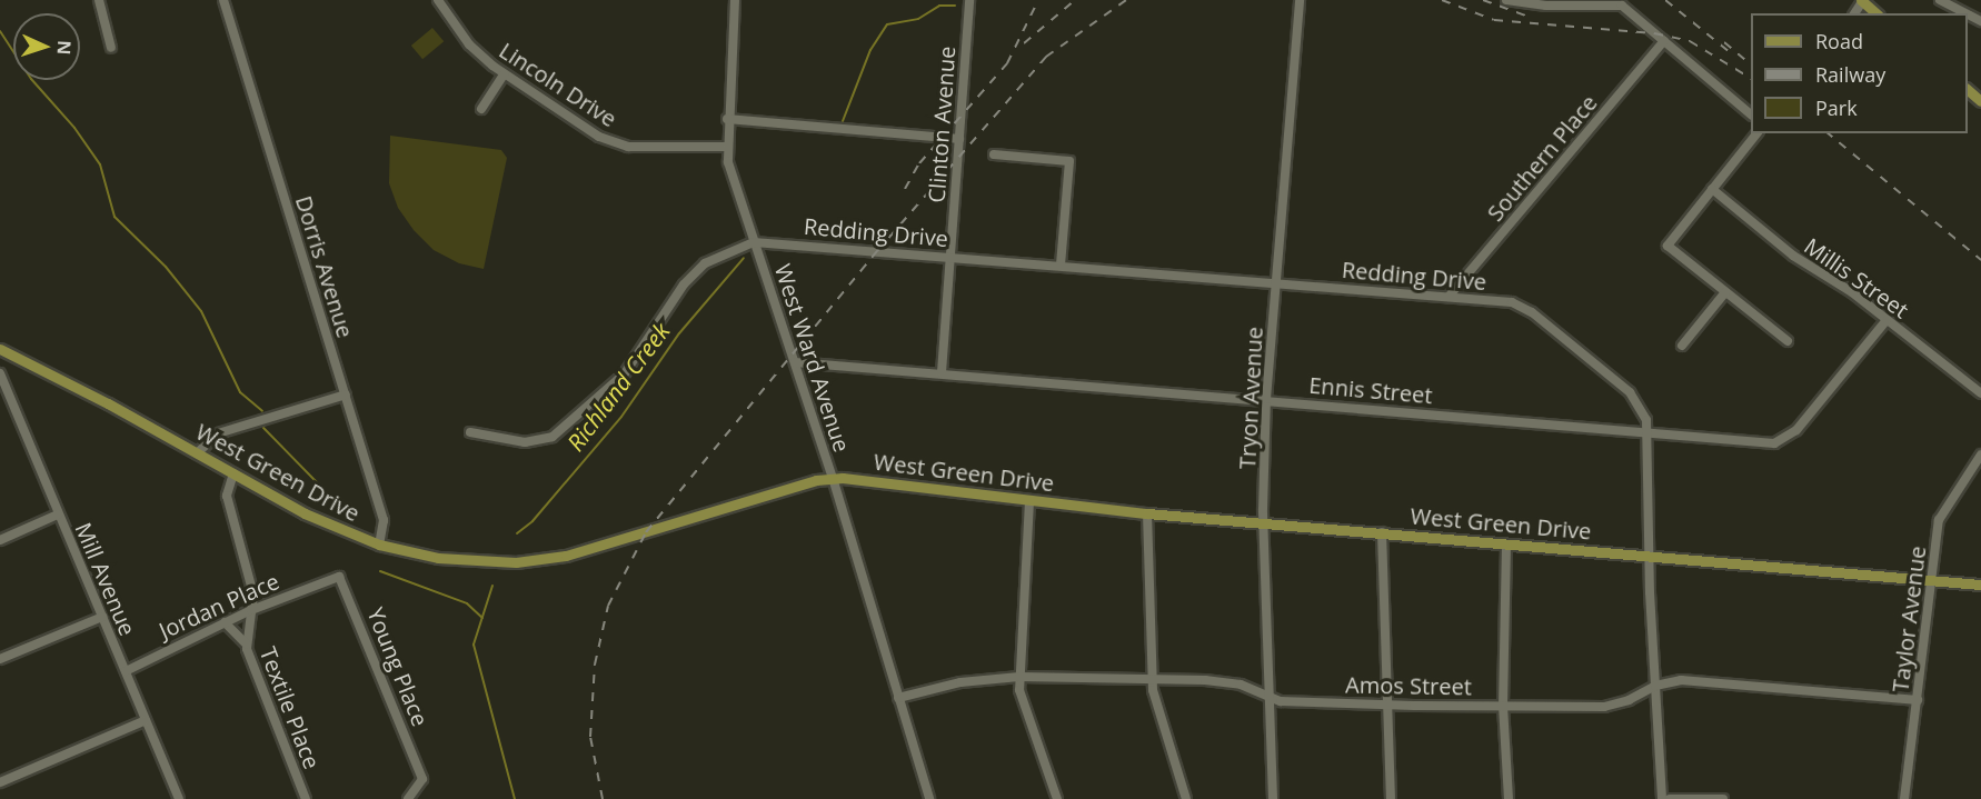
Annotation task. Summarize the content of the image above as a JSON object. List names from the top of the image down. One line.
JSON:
{"streets":{"main road":["West Green Drive"],"street":["Lincoln Drive","Clinton Avenue","Southern Place","Redding Drive","Dorris Avenue","Millis Street","West Ward Avenue","Ennis Street","Tryon Avenue","Mill Avenue","Jordan Place","Taylor Avenue","Young Place","Amos Street","Textile Place"]},"crossings":[["Lincoln Drive","West Ward Avenue"],["Clinton Avenue","Redding Drive"],["Clinton Avenue","Ennis Street"],["Southern Place","Redding Drive"],["Redding Drive","West Ward Avenue"],["Redding Drive","Ennis Street"],["Redding Drive","Tryon Avenue"],["Redding Drive","West Green Drive"],["Redding Drive","Amos Street"],["Dorris Avenue","West Green Drive"],["Millis Street","Ennis Street"],["West Ward Avenue","Ennis Street"],["West Ward Avenue","West Green Drive"],["West Ward Avenue","Amos Street"],["Ennis Street","Tryon Avenue"],["Tryon Avenue","West Green Drive"],["Tryon Avenue","Amos Street"],["West Green Drive","Taylor Avenue"],["West Green Drive","Textile Place"],["Mill Avenue","Jordan Place"],["Jordan Place","Young Place"],["Jordan Place","Textile Place"],["Taylor Avenue","Amos Street"]],"water":["Richland Creek"],"legend":["Road","Railway","Park"],"north":"right"}
